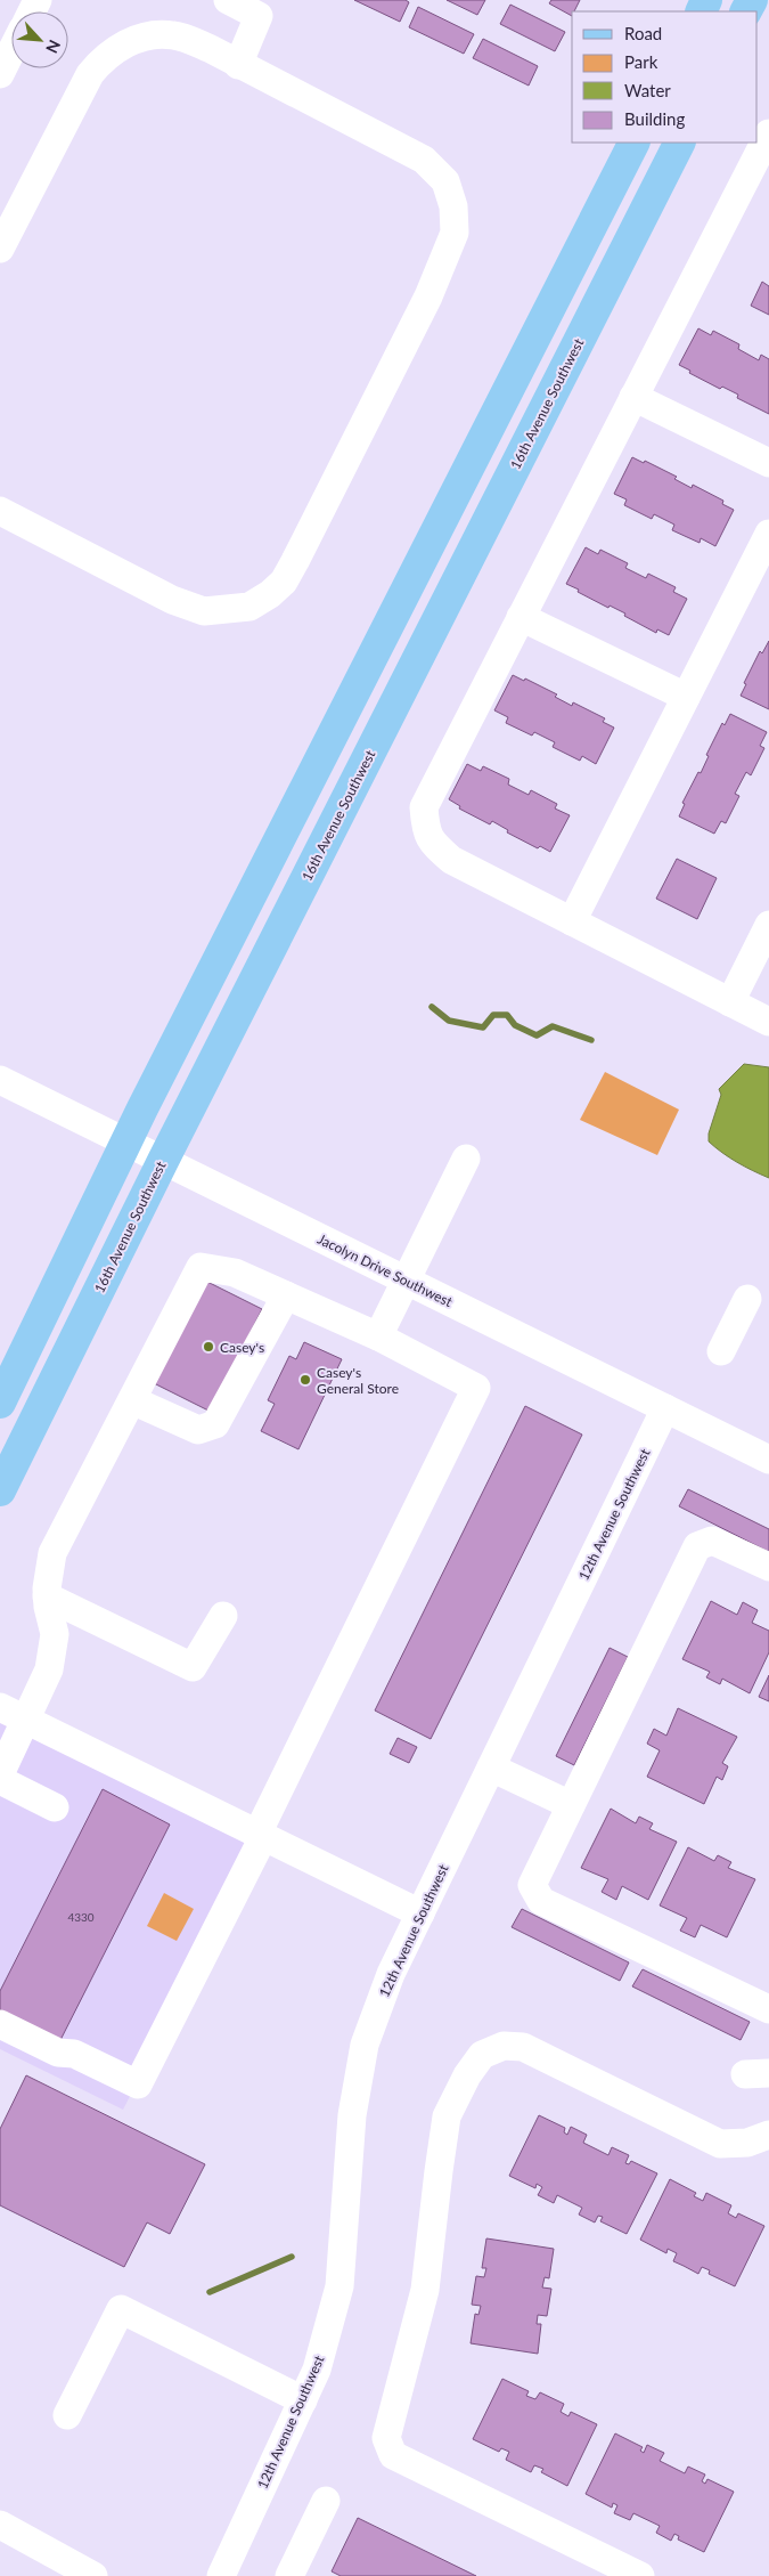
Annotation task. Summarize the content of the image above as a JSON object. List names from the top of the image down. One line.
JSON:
{"streets":{"main road":["16th Avenue Southwest"],"street":["Jacolyn Drive Southwest","12th Avenue Southwest"]},"crossings":[["16th Avenue Southwest","Jacolyn Drive Southwest"],["Jacolyn Drive Southwest","12th Avenue Southwest"]],"places":["Casey's","Casey's General Store"],"house_numbers":["4330"],"legend":["Road","Park","Water","Building"],"north":"bottom right"}
